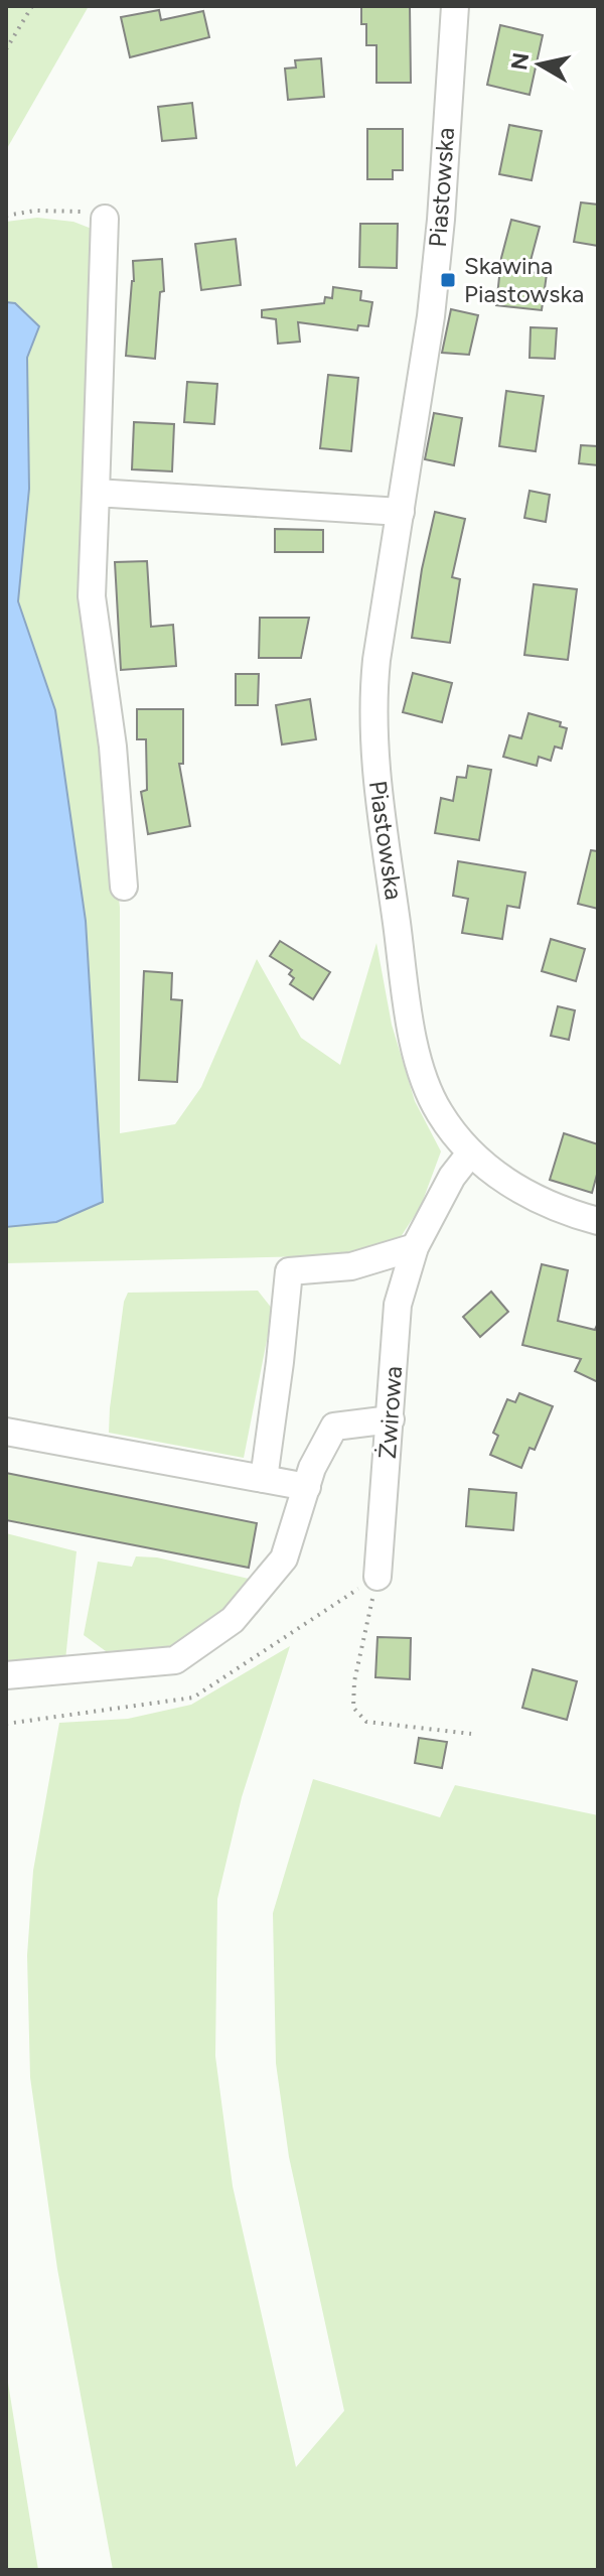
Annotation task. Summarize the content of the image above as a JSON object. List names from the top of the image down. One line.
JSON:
{"streets":{"street":["Piastowska","Żwirowa"]},"crossings":[["Piastowska","Żwirowa"]],"places":{"transit":["Skawina Piastowska"]},"north":"left"}
